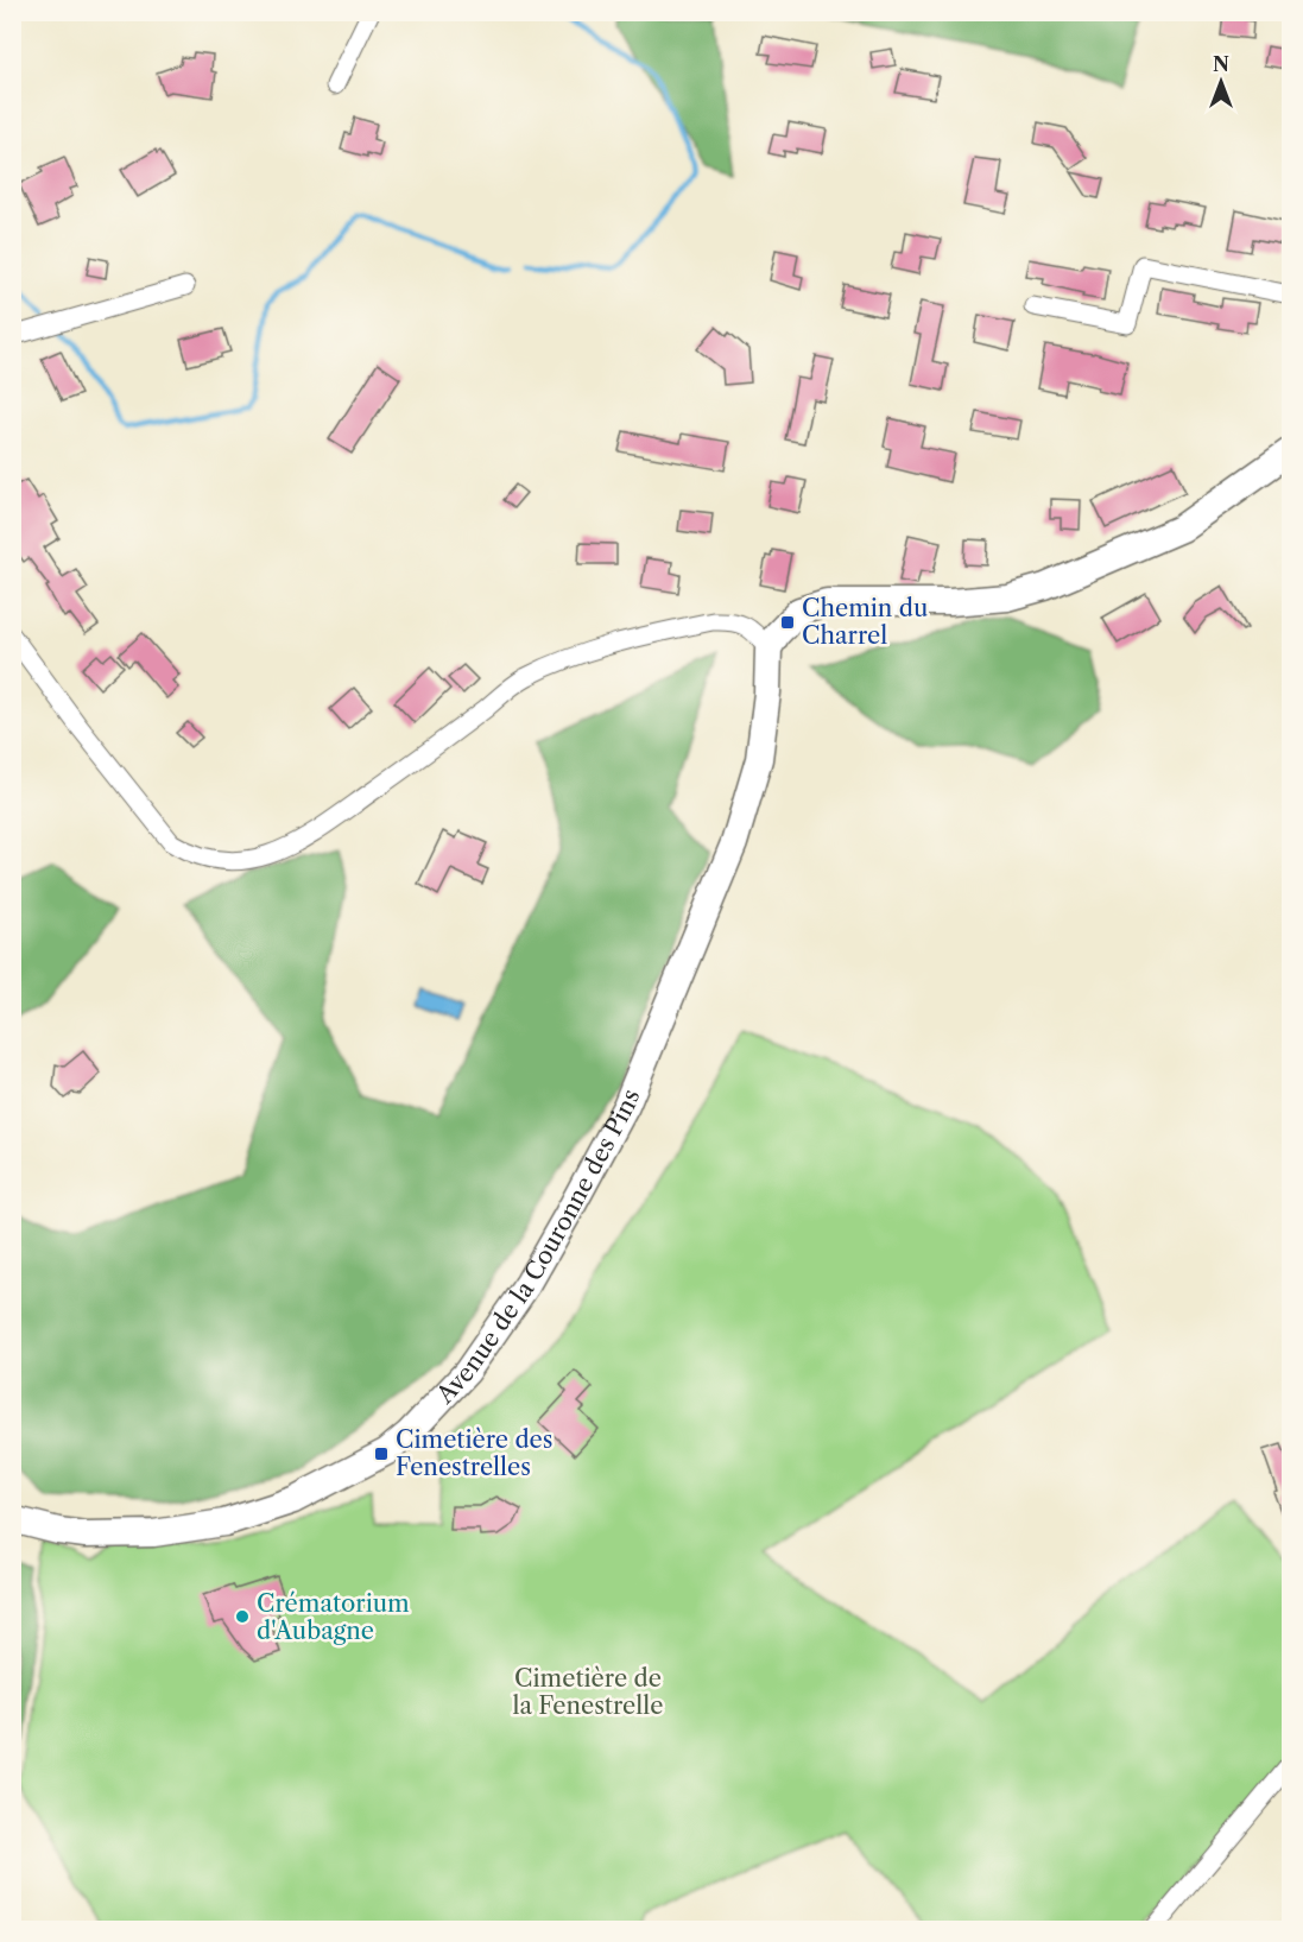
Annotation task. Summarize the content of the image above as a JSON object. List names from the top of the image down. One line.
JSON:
{"streets":{"street":["Avenue de la Couronne des Pins"]},"parks":["Cimetière de la Fenestrelle"],"places":{"transit":["Chemin du Charrel","Cimetière des Fenestrelles"],"other":["Crématorium d'Aubagne"]},"north":"top"}
